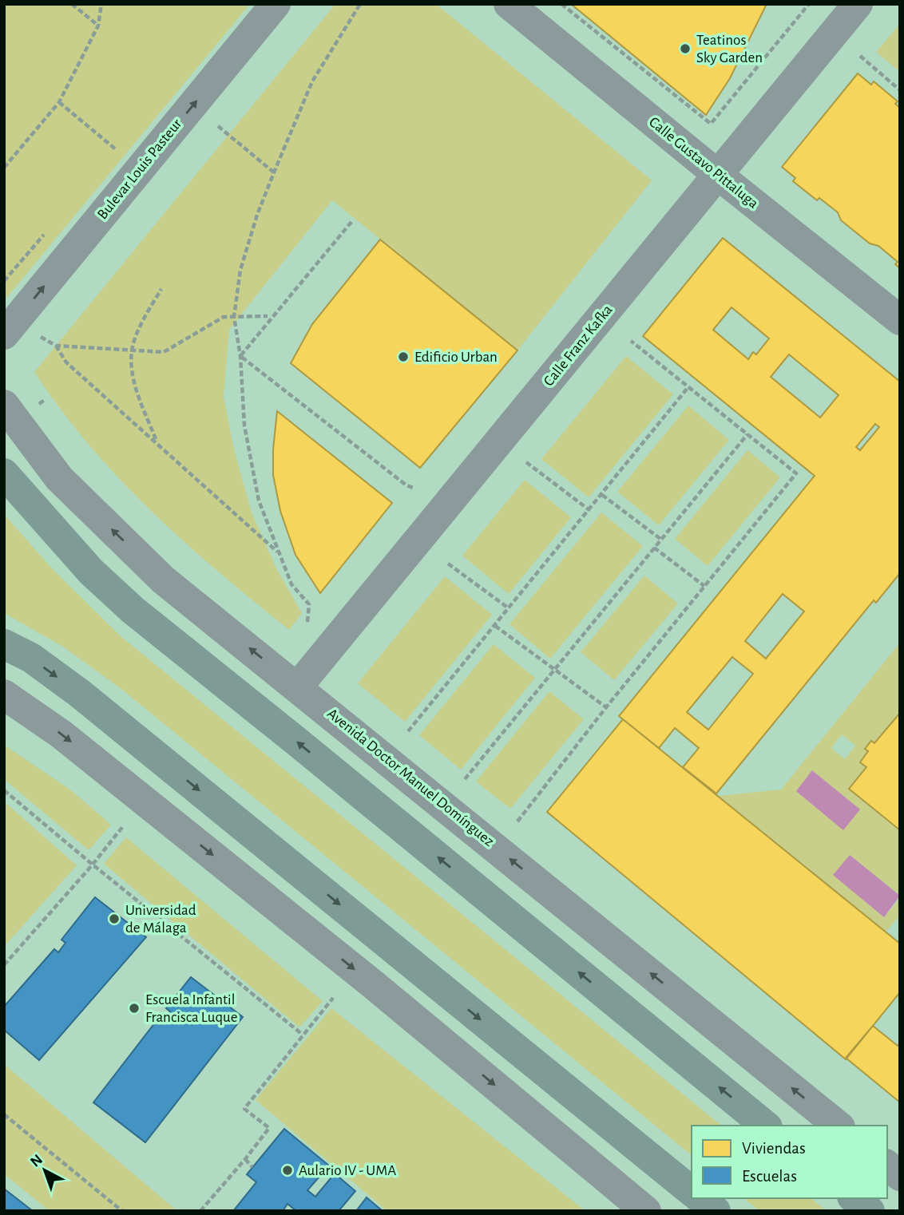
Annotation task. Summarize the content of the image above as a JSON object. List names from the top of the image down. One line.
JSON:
{"streets":{"street":["Calle Gustavo Pittaluga","Bulevar Louis Pasteur","Calle Franz Kafka","Avenida Doctor Manuel Domínguez"]},"crossings":[["Calle Gustavo Pittaluga","Calle Franz Kafka"],["Calle Franz Kafka","Avenida Doctor Manuel Domínguez"]],"one_way":["Bulevar Louis Pasteur"],"places":["Teatinos Sky Garden","Edificio Urban","Universidad de Málaga","Escuela Infantil Francisca Luque","Aulario IV - UMA"],"legend":["Viviendas","Escuelas"],"north":"top left"}
